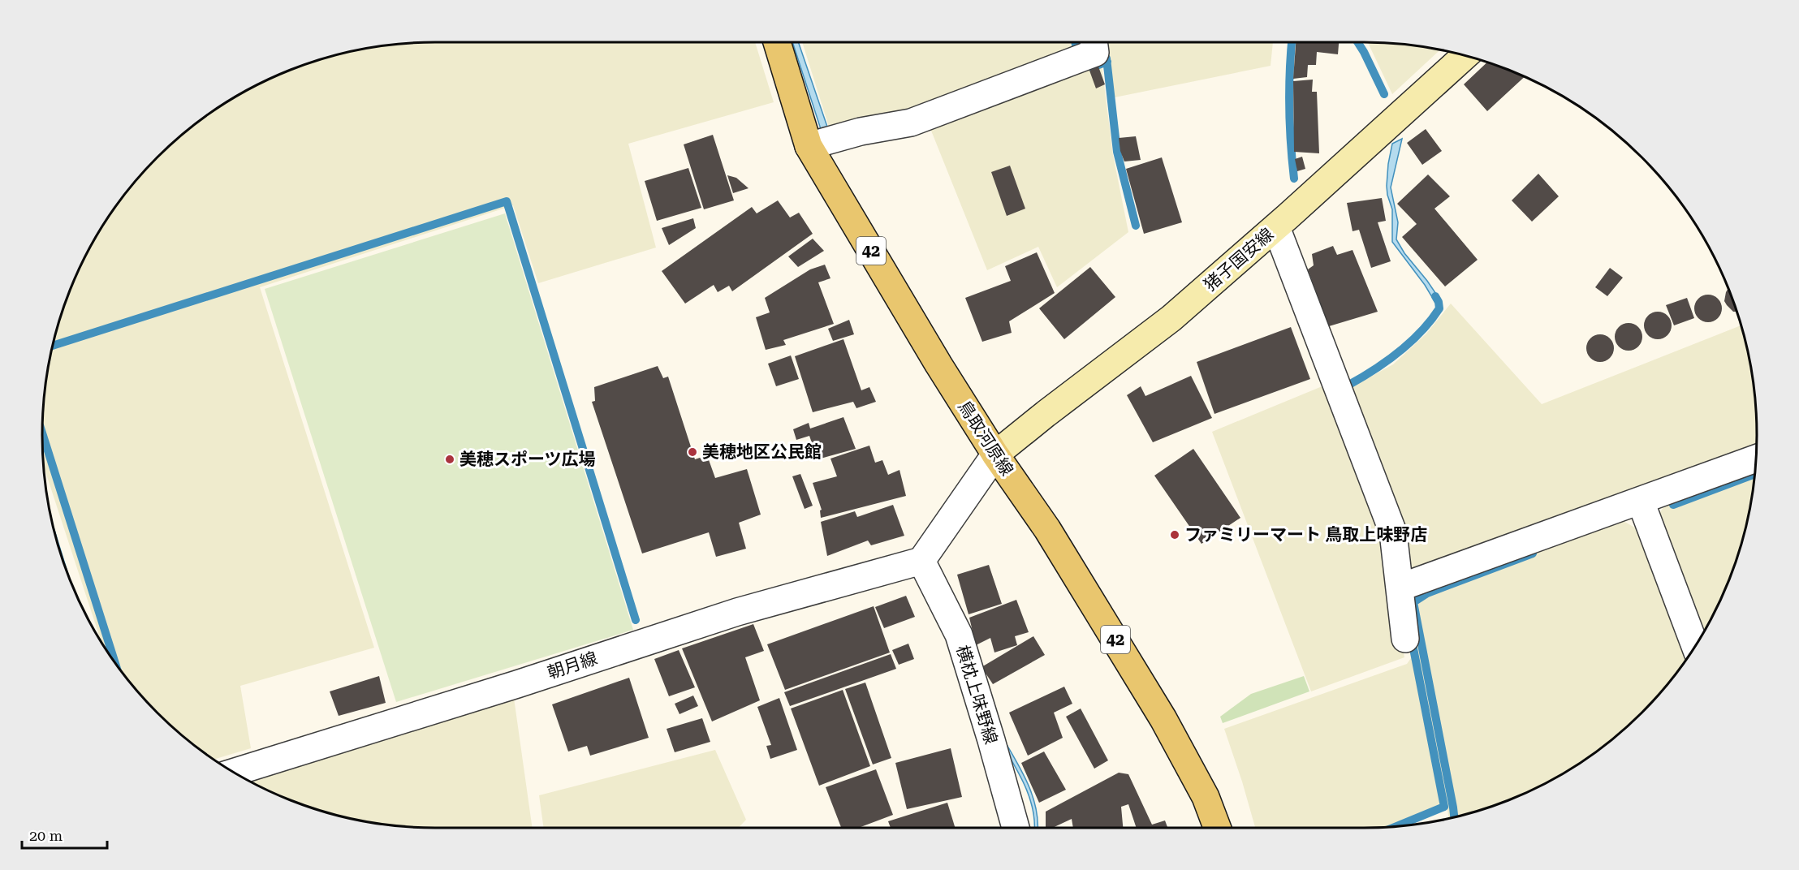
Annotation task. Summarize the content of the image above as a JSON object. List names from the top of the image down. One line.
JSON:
{"streets":{"main road":["42","猪子国安線","鳥取河原線"],"street":["朝月線","横枕上味野線"]},"crossings":[["猪子国安線","鳥取河原線"],["朝月線","横枕上味野線"]],"places":["美穂地区公民館","美穂スポーツ広場","ファミリーマート 鳥取上味野店"],"scale_bar":"20 m"}
